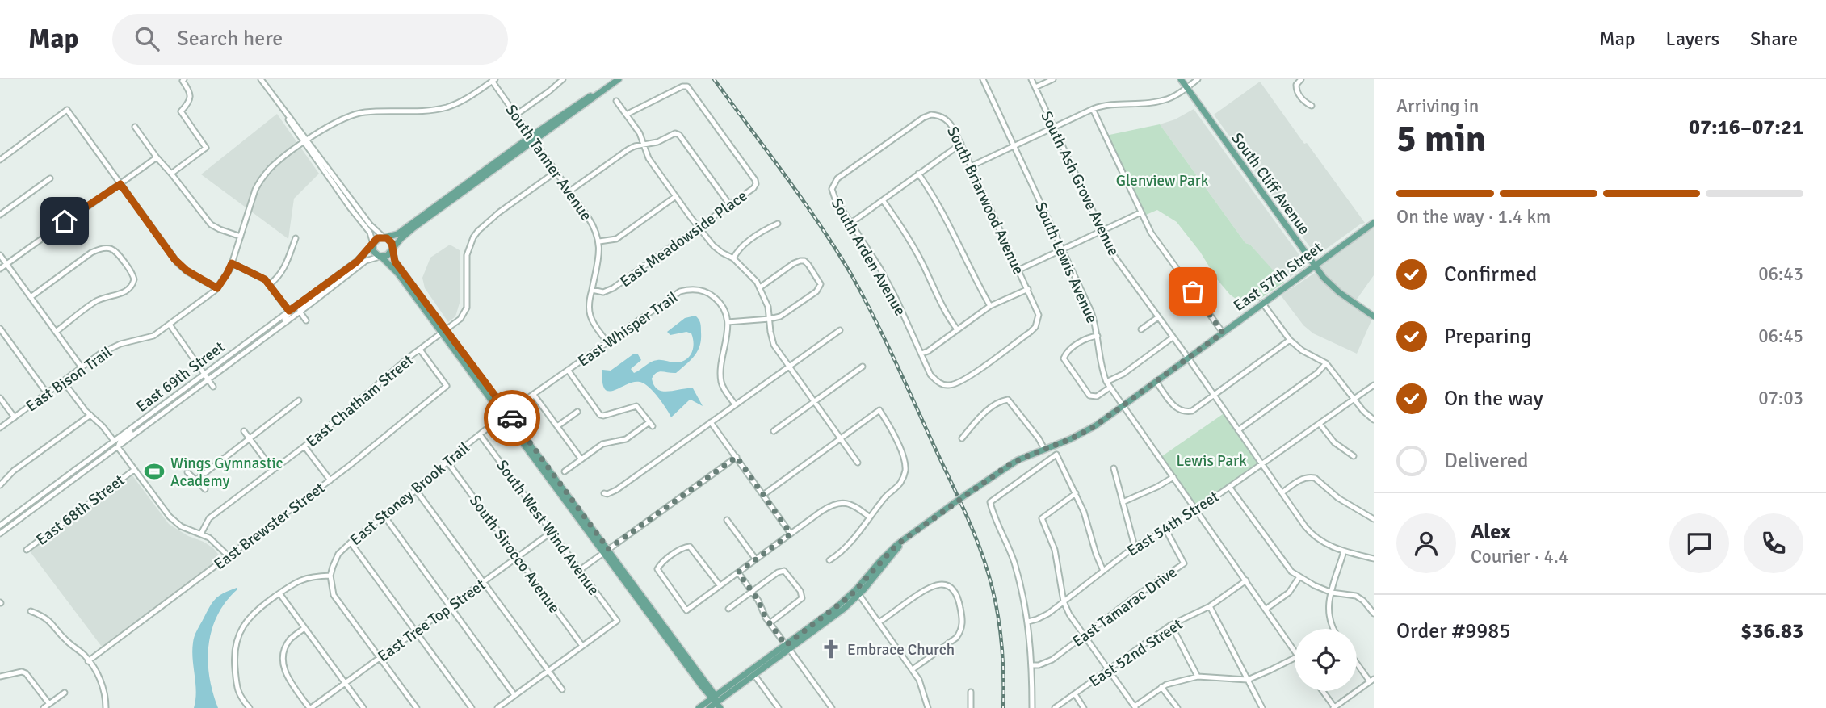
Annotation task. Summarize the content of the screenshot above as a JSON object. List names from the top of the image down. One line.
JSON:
{"streets":{"main road":["South Cliff Avenue","East 57th Street"],"street":["South Tanner Avenue","South Ash Grove Avenue","South Briarwood Avenue","East Meadowside Place","South Arden Avenue","South Lewis Avenue","East Whisper Trail","East 69th Street","East Bison Trail","East Chatham Street","East Stoney Brook Trail","East 68th Street","East 54th Street","East Brewster Street","South West Wind Avenue","South Sirocco Avenue","East Tamarac Drive","East Tree Top Street","East 52nd Street"]},"crossings":[["South Tanner Avenue","East Bison Trail"],["South Tanner Avenue","East Chatham Street"],["South Ash Grove Avenue","East 57th Street"],["South Ash Grove Avenue","East 54th Street"],["South Cliff Avenue","East 57th Street"],["South Briarwood Avenue","South Arden Avenue"],["South Lewis Avenue","East 57th Street"],["South Lewis Avenue","East 54th Street"],["South Lewis Avenue","East 52nd Street"],["East Whisper Trail","East Stoney Brook Trail"],["East Chatham Street","East Brewster Street"],["East Stoney Brook Trail","South West Wind Avenue"],["East Stoney Brook Trail","South Sirocco Avenue"],["East 54th Street","East Tamarac Drive"],["South West Wind Avenue","South Sirocco Avenue"],["South West Wind Avenue","East Tree Top Street"],["South Sirocco Avenue","East Tree Top Street"]],"parks":["Glenview Park","Lewis Park"],"places":{"sports":["Wings Gymnastic Academy"],"church":["Embrace Church"]},"page":{"header":"Map","search":"Search here","nav":["Map","Layers","Share"],"heading":["5 min","Arriving in","07:16–07:21"],"panel":["Alex","Courier · 4.4","Order #9985","$36.83"],"bar":"On the way · 1.4 km","list":[["Confirmed","06:43"],["Preparing","06:45"],["On the way","07:03"],"Delivered"]}}
